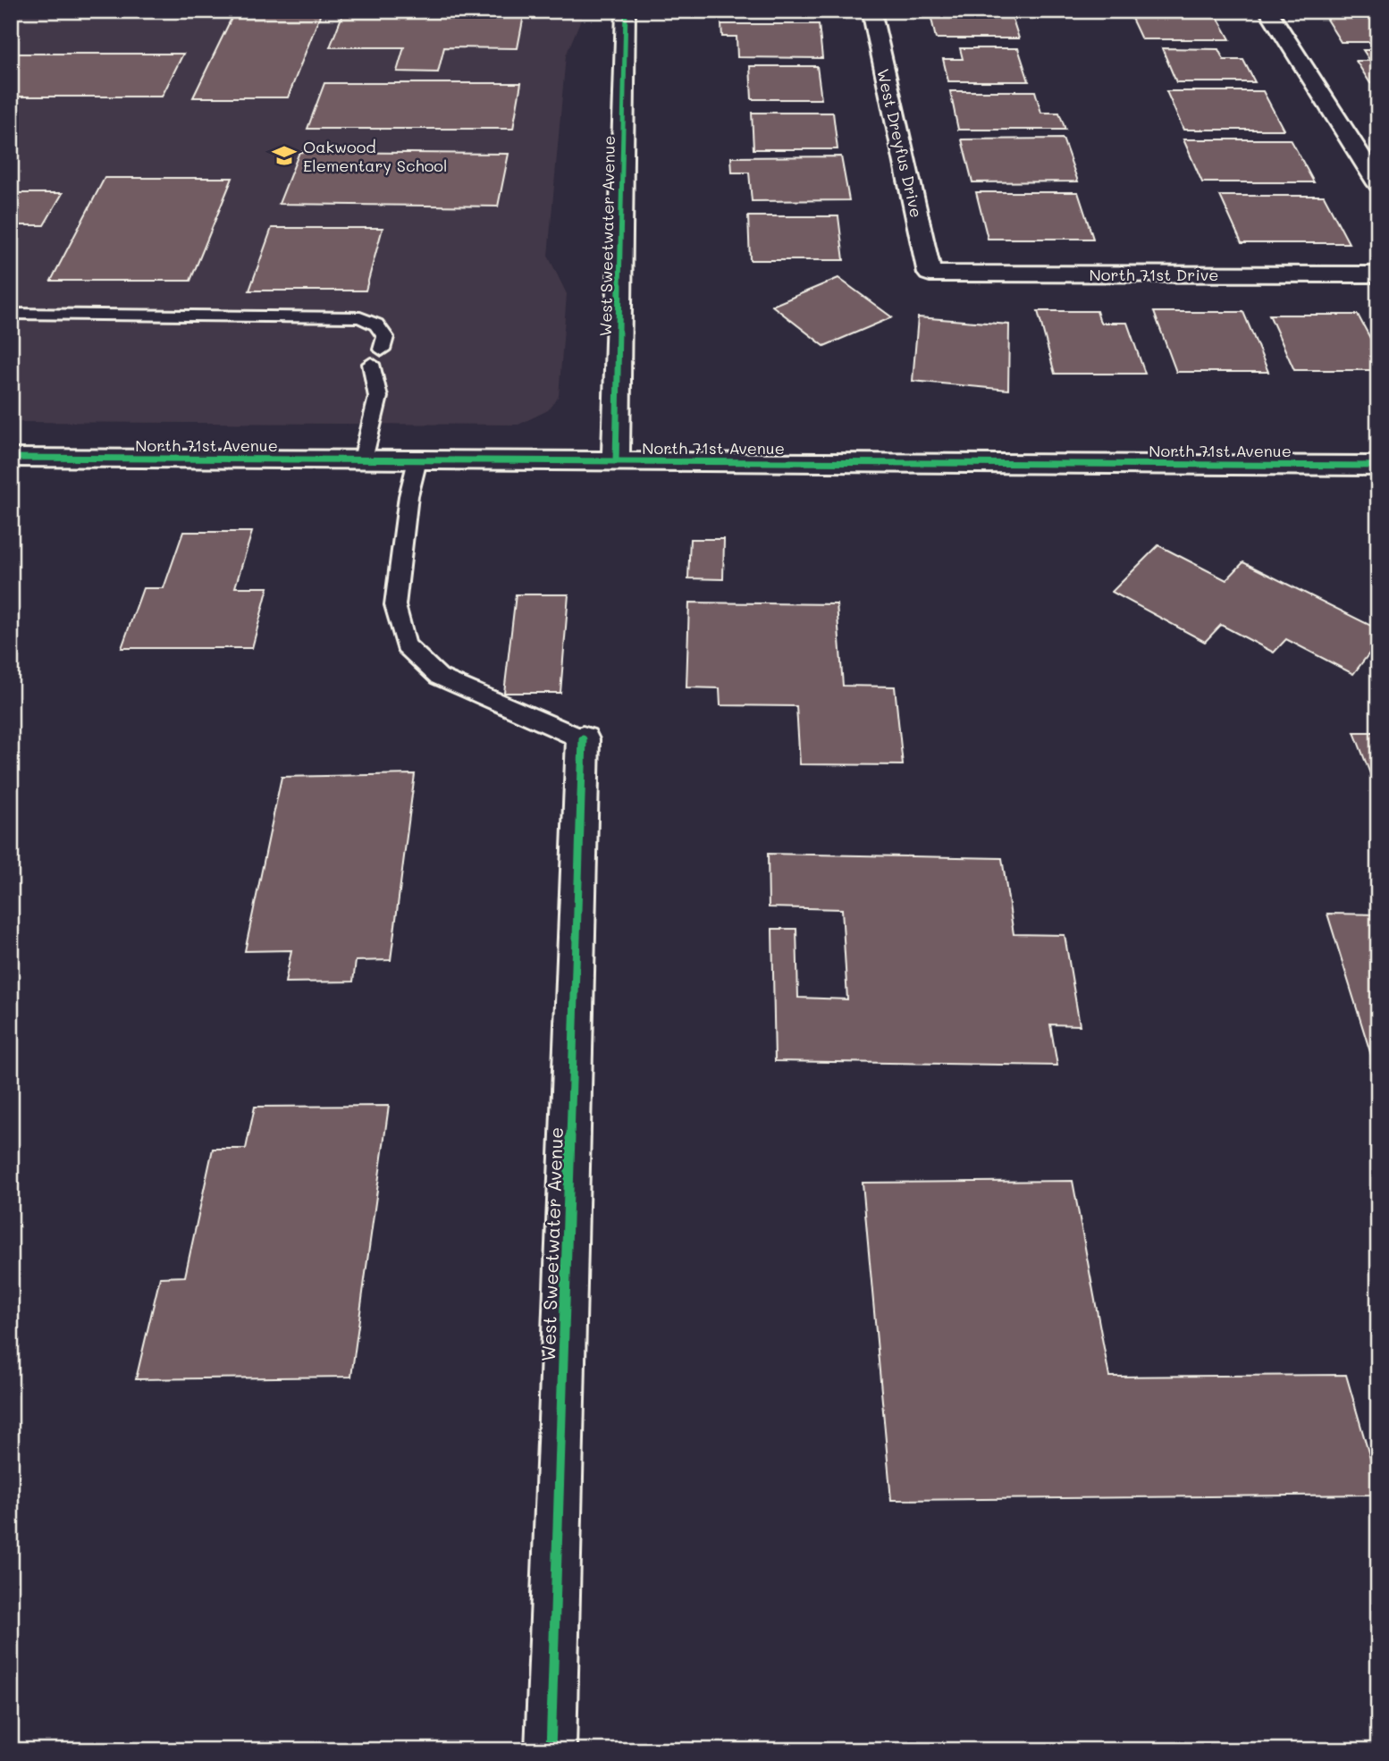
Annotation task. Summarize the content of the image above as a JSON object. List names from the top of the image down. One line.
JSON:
{"streets":{"street":["West Dreyfus Drive","West Sweetwater Avenue","North 71st Drive","North 71st Avenue"]},"crossings":[["West Dreyfus Drive","North 71st Drive"],["West Sweetwater Avenue","North 71st Avenue"]],"places":{"school or university":["Oakwood Elementary School"]}}
